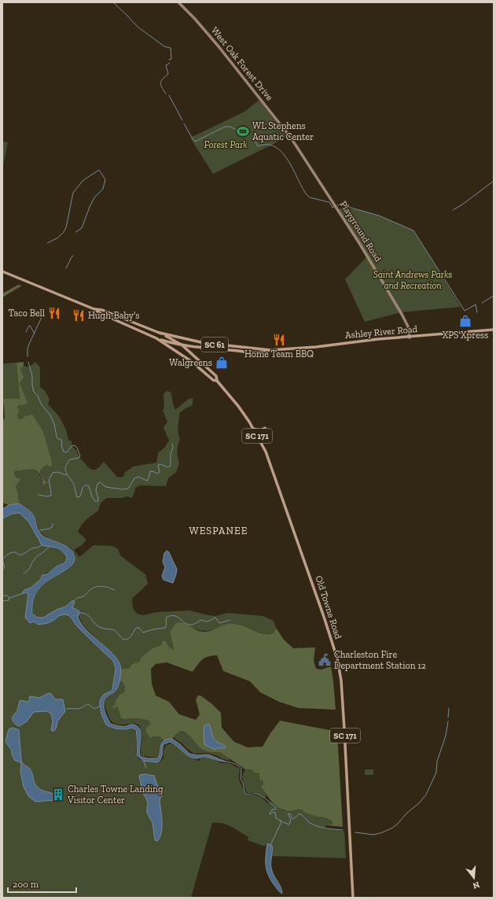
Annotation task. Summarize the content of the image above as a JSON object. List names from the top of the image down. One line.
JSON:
{"streets":{"main road":["West Oak Forest Drive","Playground Road","Ashley River Road","SC 61","SC 171","Old Towne Road"]},"crossings":[["West Oak Forest Drive","Playground Road"],["Playground Road","Ashley River Road"],["Ashley River Road","SC 171"],["SC 171","Old Towne Road"]],"districts":["WESPANEE"],"parks":["Forest Park","Saint Andrews Parks and Recreation"],"places":{"sports":["WL Stephens Aquatic Center"],"restaurant":["Taco Bell","Hugh-Baby's","Home Team BBQ"],"shop":["XPS Xpress","Walgreens"],"public building":["Charleston Fire Department Station 12"],"building":["Charles Towne Landing Visitor Center"]},"scale_bar":"200 m","north":"bottom"}
